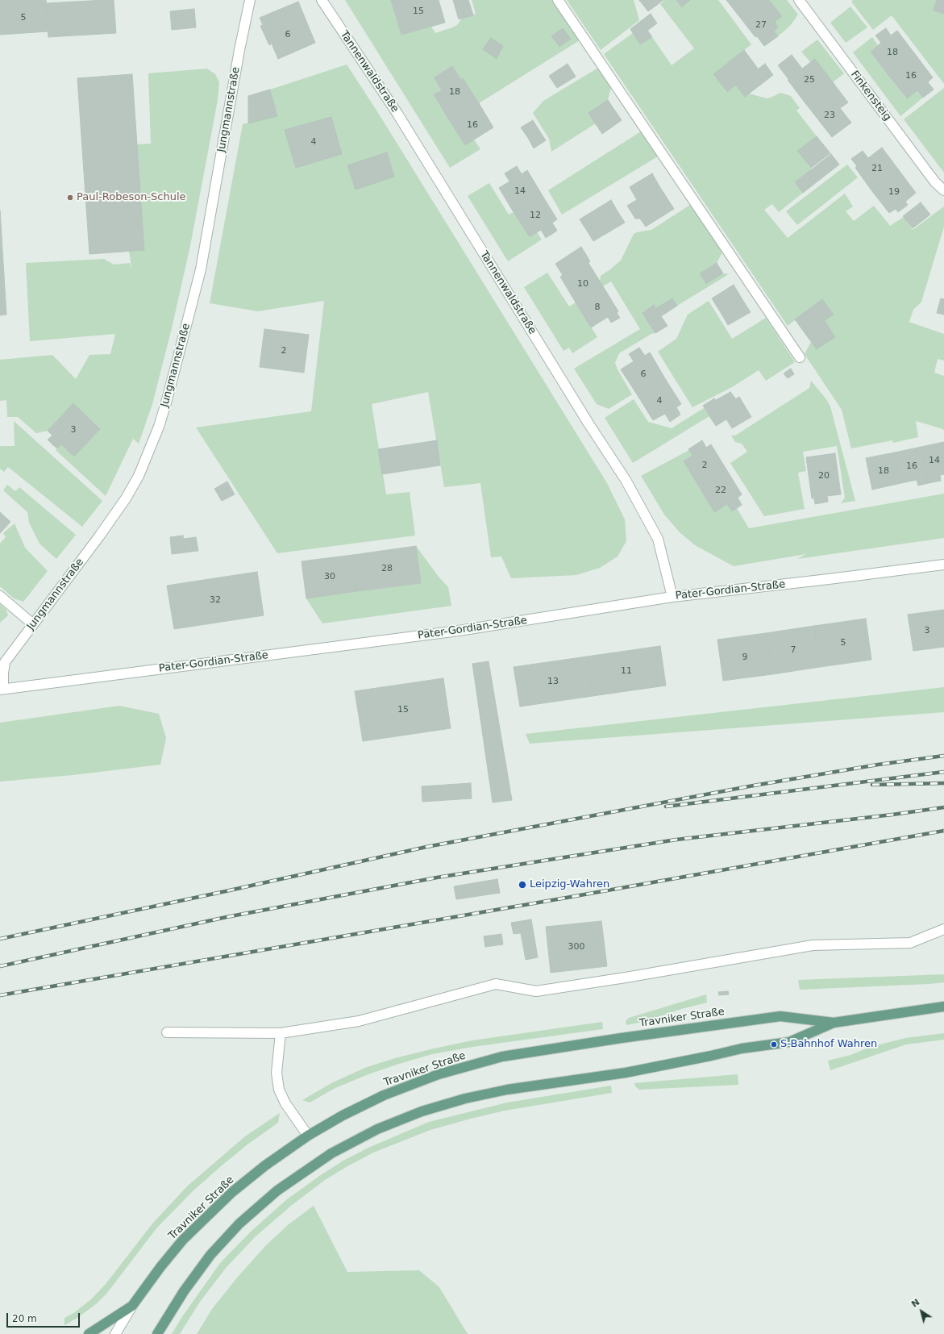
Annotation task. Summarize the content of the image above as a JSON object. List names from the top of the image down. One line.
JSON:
{"streets":{"main road":["Travniker Straße"],"street":["Tannenwaldstraße","Finkensteig","Jungmannstraße","Pater-Gordian-Straße"]},"crossings":[["Tannenwaldstraße","Pater-Gordian-Straße"],["Jungmannstraße","Pater-Gordian-Straße"]],"places":["Paul-Robeson-Schule","Leipzig-Wahren","S-Bahnhof Wahren"],"house_numbers":["15","5","27","6","18","16","25","18","23","16","4","21","14","19","12","10","8","2","6","4","3","14","2","16","18","20","22","28","30","32","3","5","7","9","11","13","15","300"],"scale_bar":"20 m","north":"top left"}
